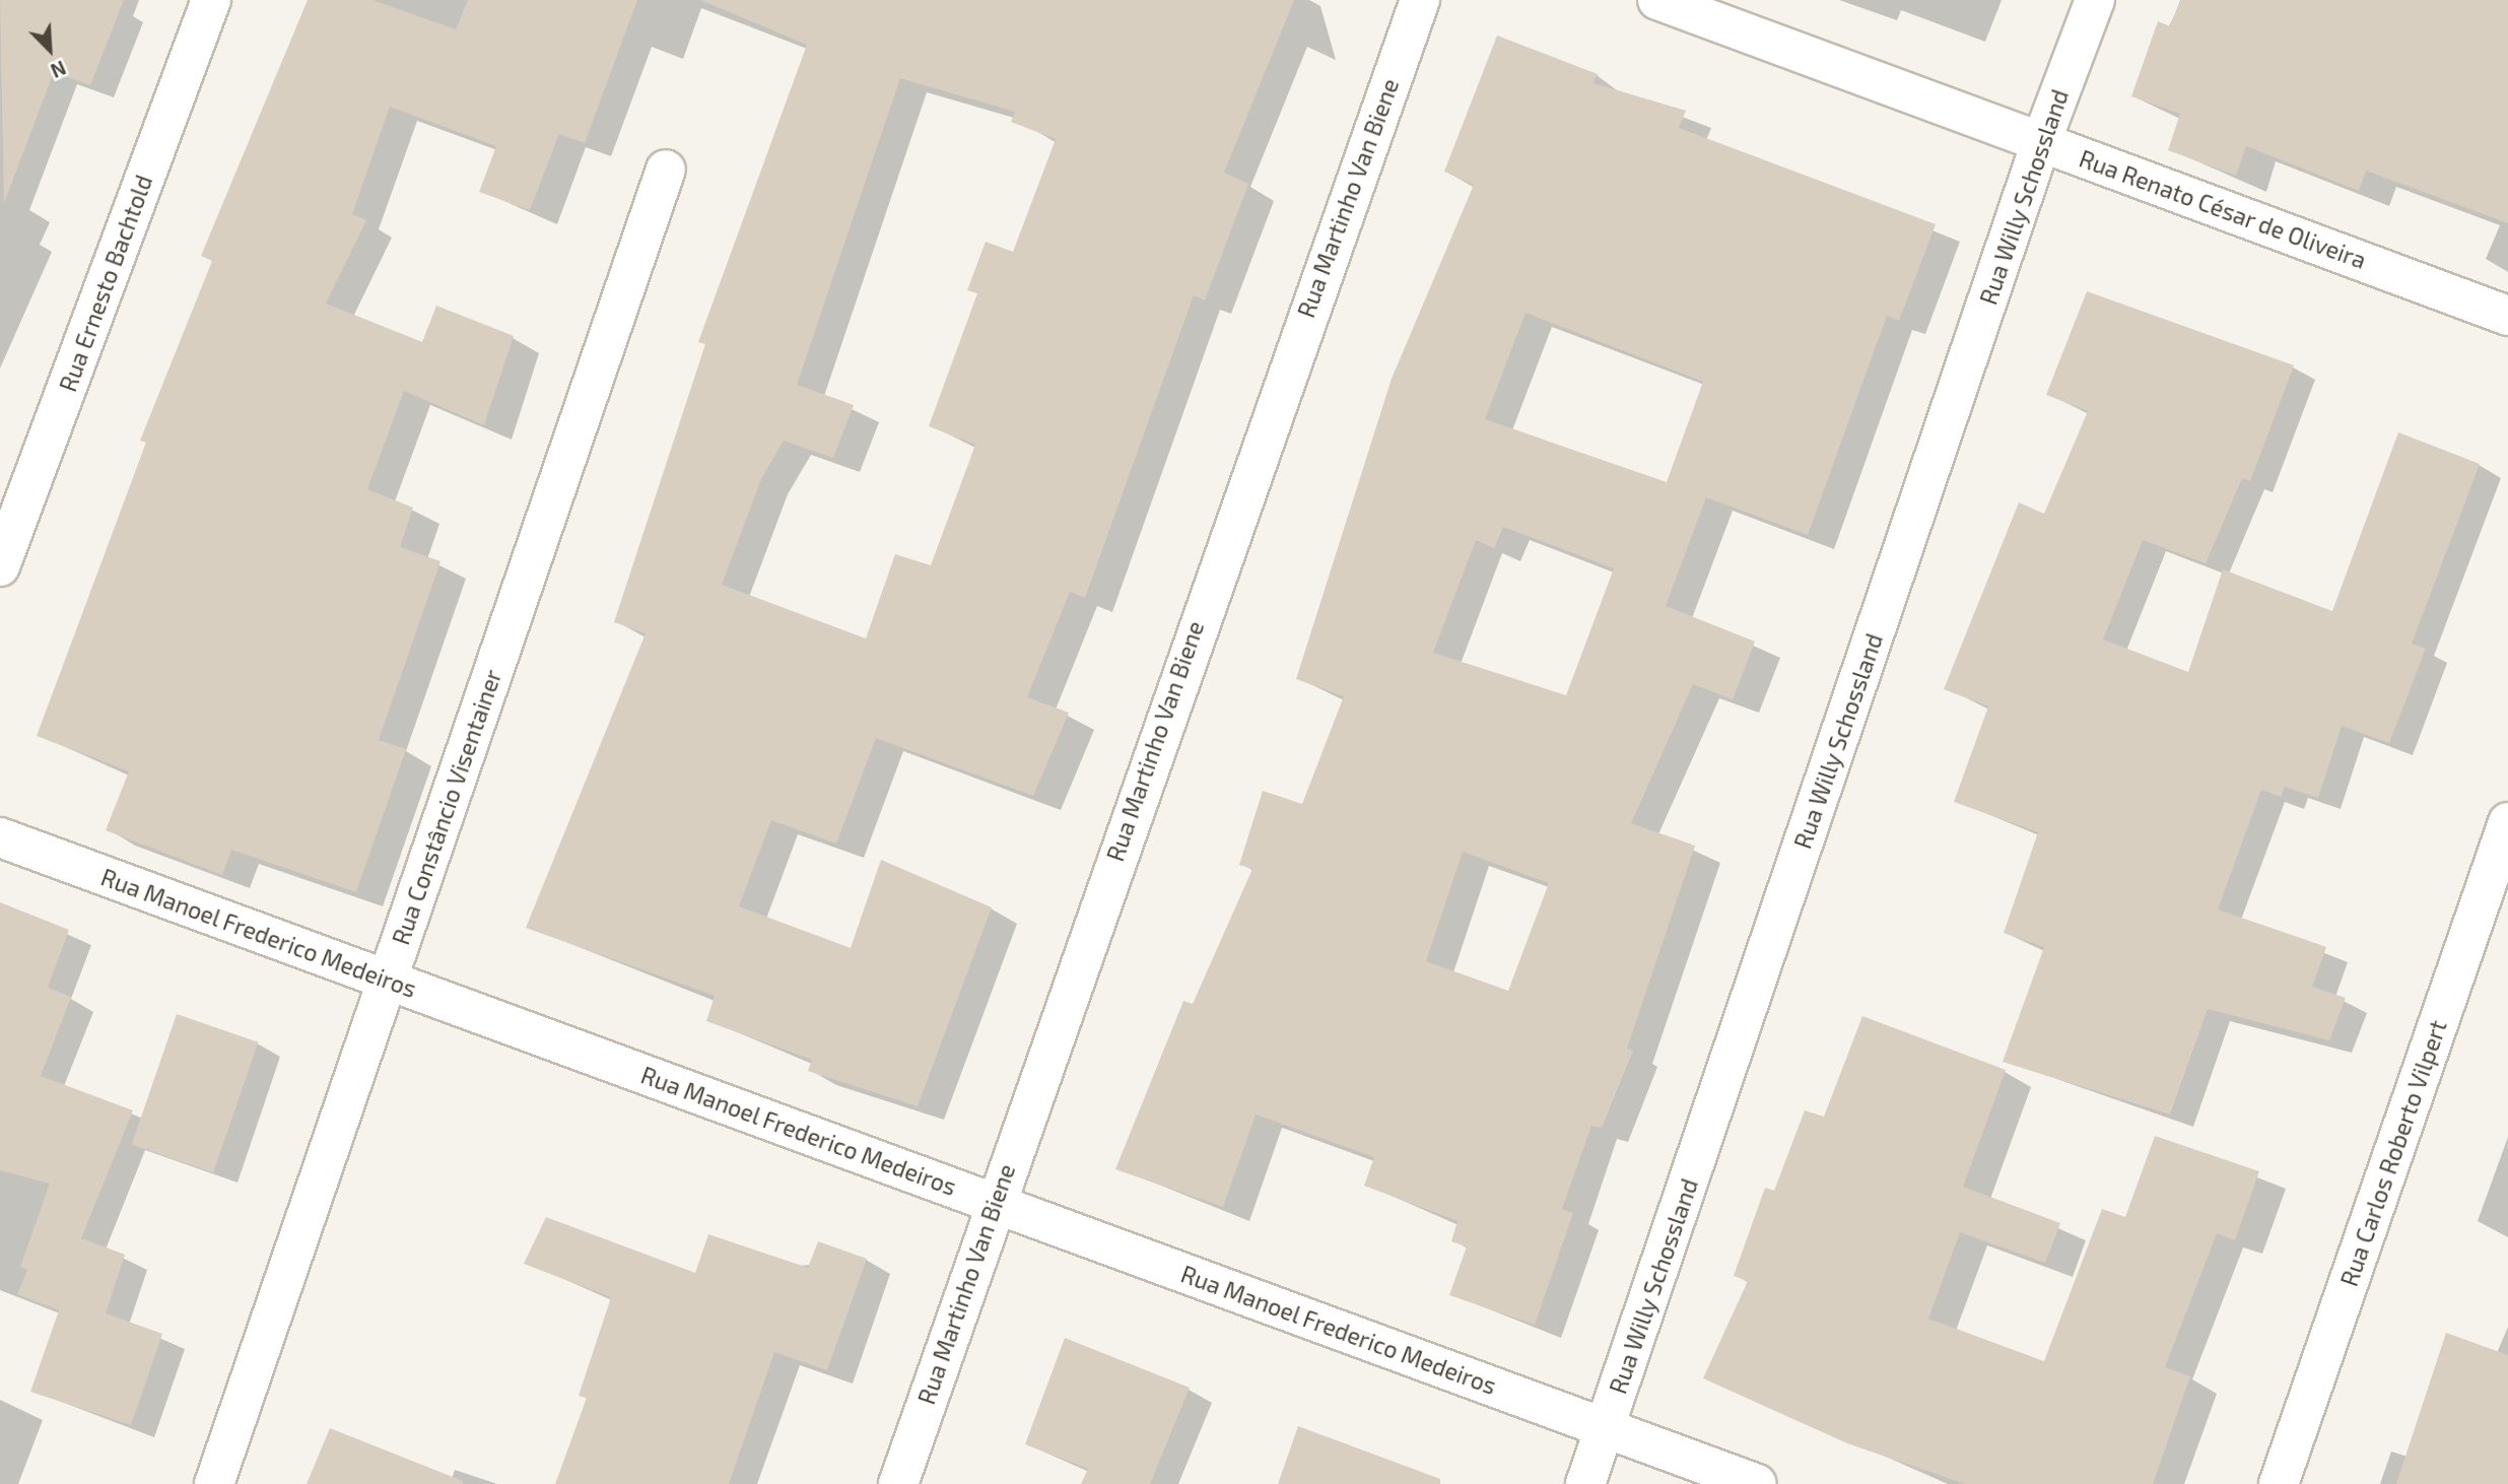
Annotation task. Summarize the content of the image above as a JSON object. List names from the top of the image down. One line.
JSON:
{"streets":{"street":["Rua Willy Schossland","Rua Martinho Van Biene","Rua Renato César de Oliveira","Rua Ernesto Bachtold","Rua Constâncio Visentainer","Rua Manoel Frederico Medeiros","Rua Carlos Roberto Vilpert"]},"crossings":[["Rua Willy Schossland","Rua Renato César de Oliveira"],["Rua Willy Schossland","Rua Manoel Frederico Medeiros"],["Rua Martinho Van Biene","Rua Manoel Frederico Medeiros"],["Rua Constâncio Visentainer","Rua Manoel Frederico Medeiros"]],"north":"bottom right"}
